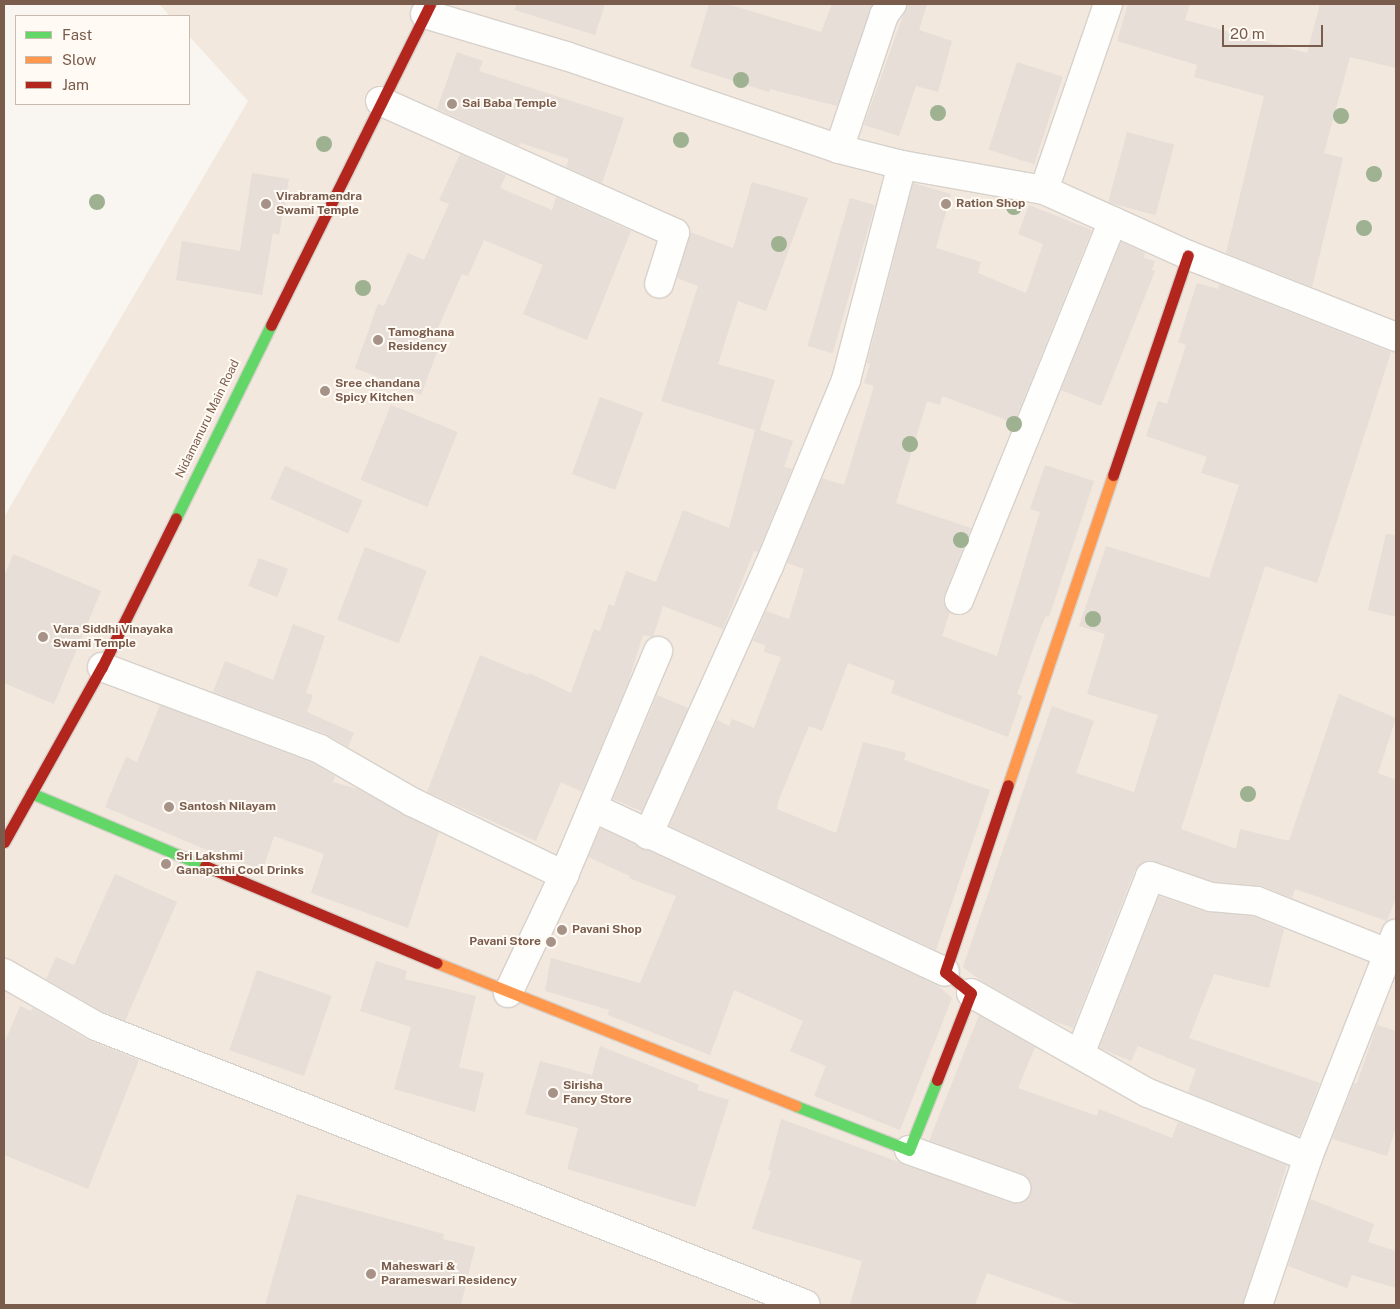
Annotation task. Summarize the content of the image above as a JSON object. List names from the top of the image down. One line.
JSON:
{"streets":{"street":["Nidamanuru Main Road"]},"places":["Sai Baba Temple","Virabramendra Swami Temple","Ration Shop","Tamoghana Residency","Sree chandana Spicy Kitchen","Vara Siddhi Vinayaka Swami Temple","Santosh Nilayam","Sri Lakshmi Ganapathi Cool Drinks","Pavani Shop","Pavani Store","Sirisha Fancy Store","Maheswari & Parameswari Residency"],"legend":["Fast","Slow","Jam"],"scale_bar":"20 m"}
